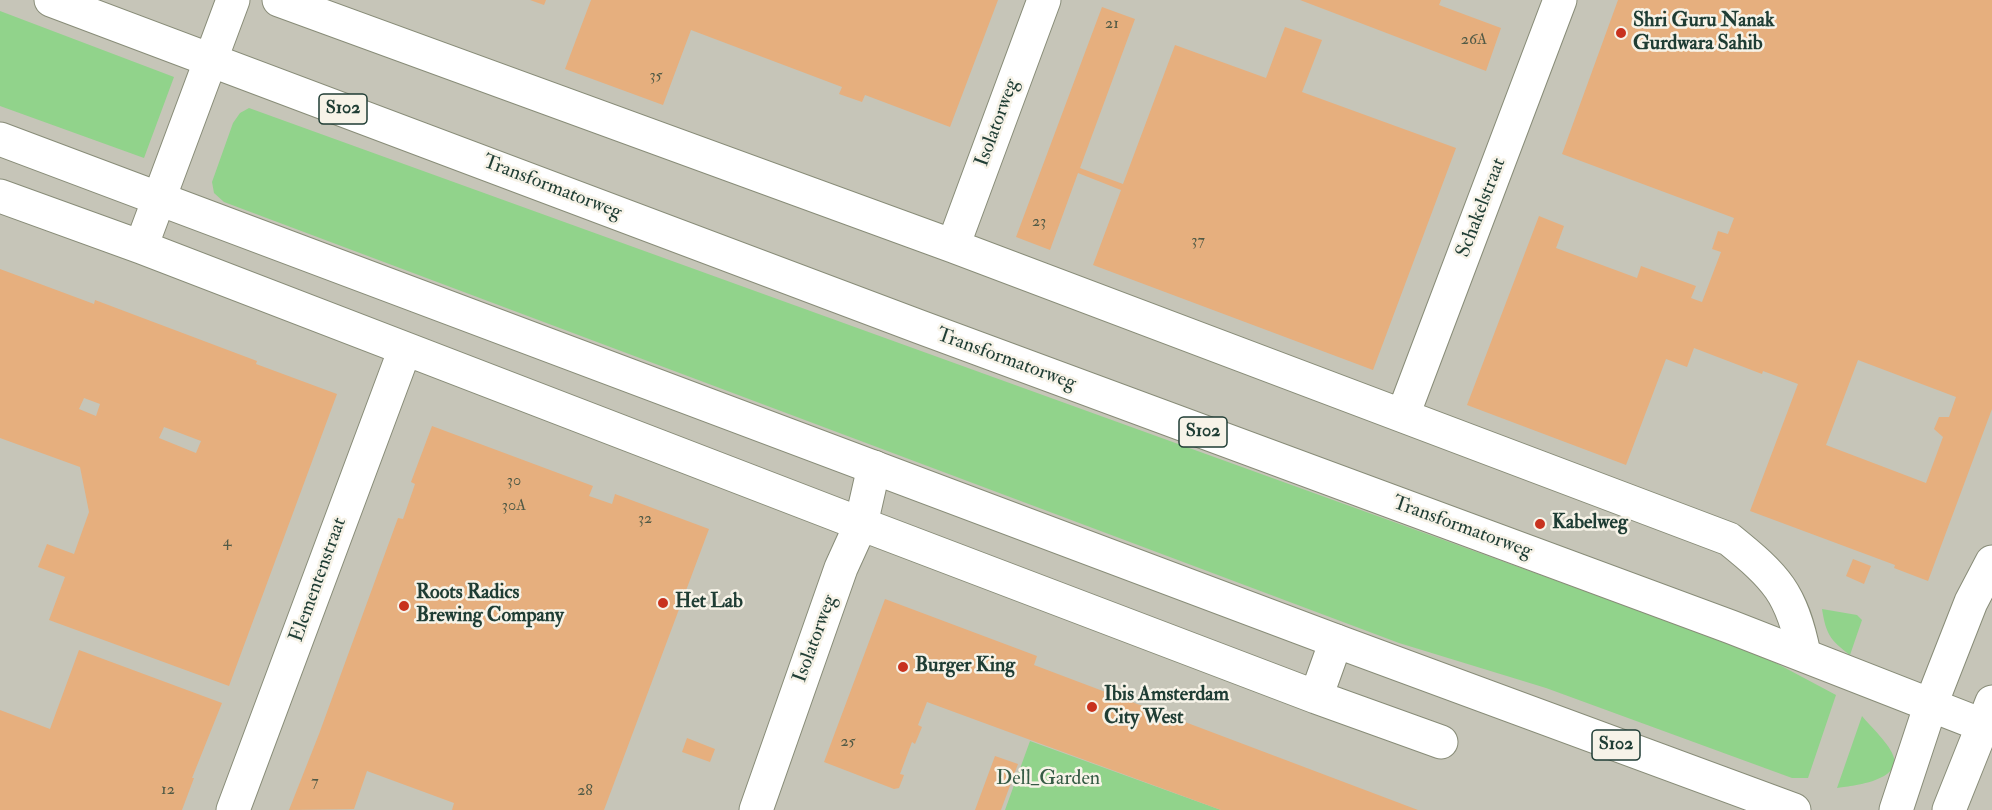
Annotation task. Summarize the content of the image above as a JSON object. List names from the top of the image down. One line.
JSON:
{"streets":{"street":["S102","Isolatorweg","Transformatorweg","Schakelstraat","Elementenstraat"]},"crossings":[["S102","Isolatorweg"]],"parks":["Dell_Garden"],"places":["Shri Guru Nanak Gurdwara Sahib","Kabelweg","Het Lab","Roots Radics Brewing Company","Burger King","Ibis Amsterdam City West"],"house_numbers":["21","26A","35","23","37","30","30A","32","4","25","7","12","28"]}
